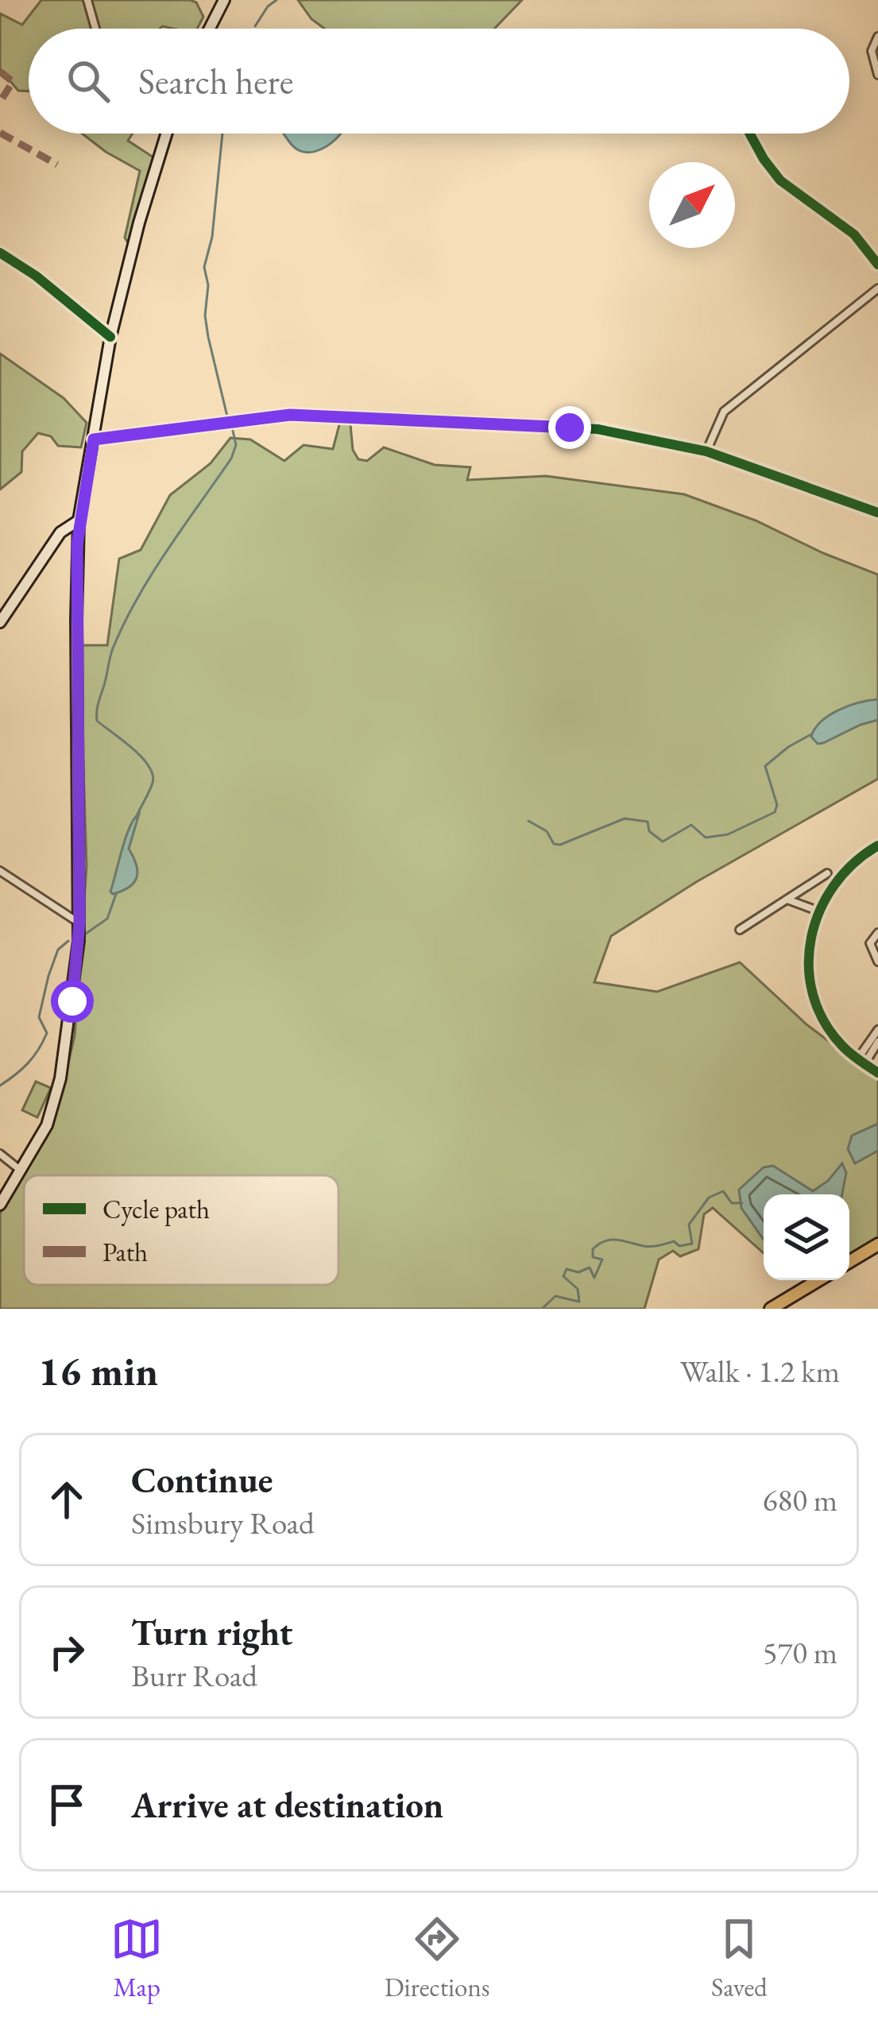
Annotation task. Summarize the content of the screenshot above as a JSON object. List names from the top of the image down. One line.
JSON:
{"legend":["Cycle path","Path"],"north":"top right","page":{"search":"Search here","heading":["16 min","Walk · 1.2 km"],"list":[["Continue","Simsbury Road","680 m"],["Turn right","Burr Road","570 m"],"Arrive at destination"],"nav":["Map","Directions","Saved"]}}
